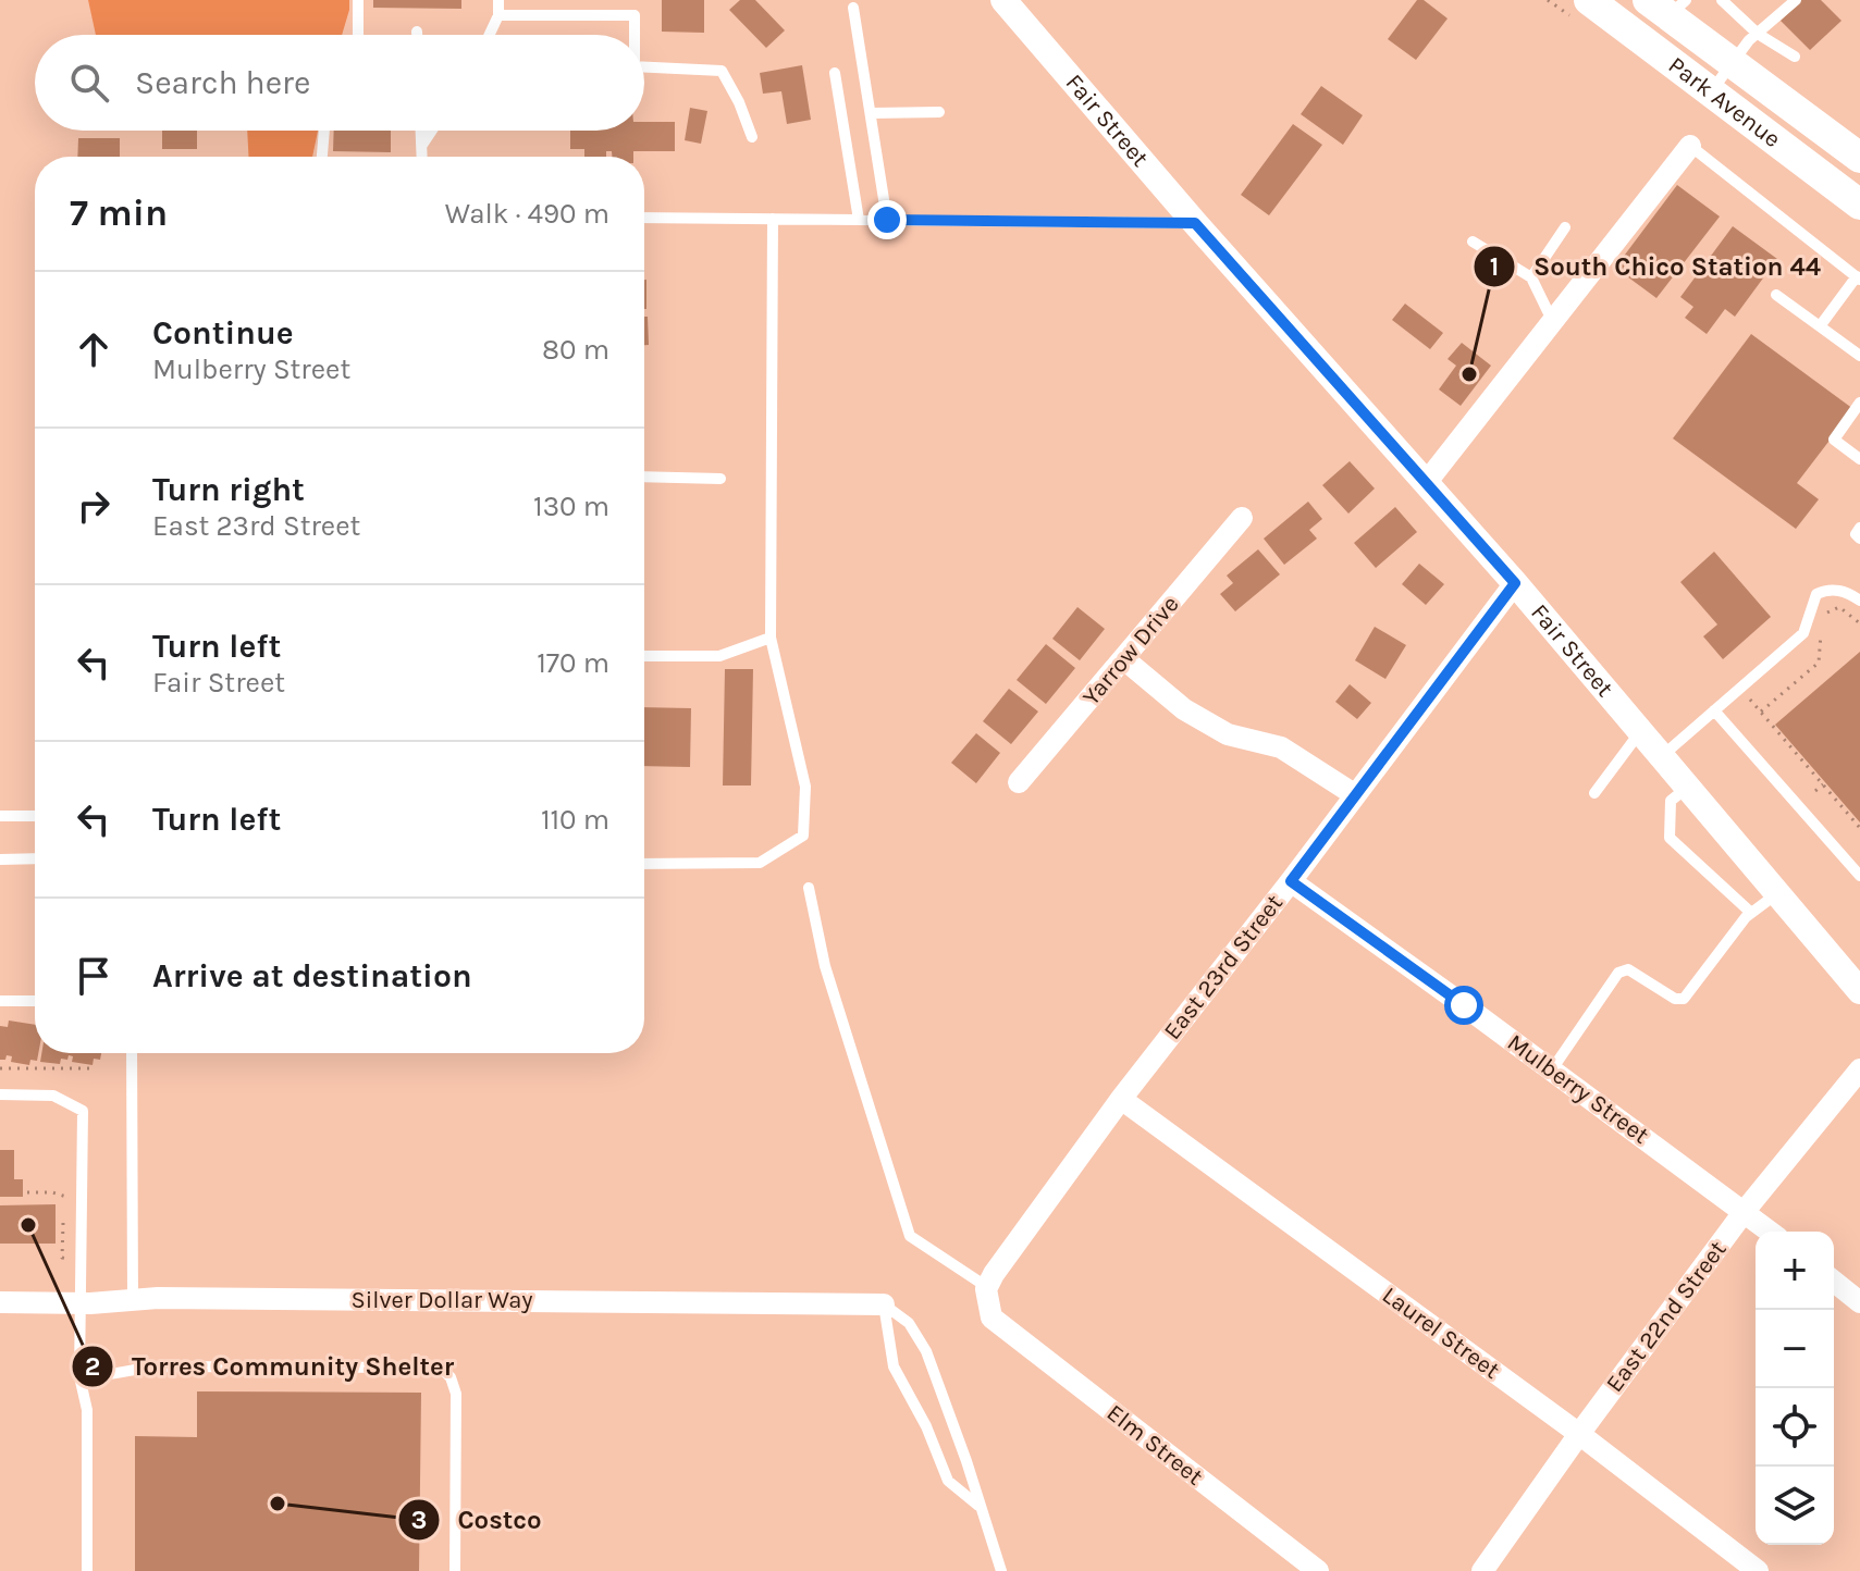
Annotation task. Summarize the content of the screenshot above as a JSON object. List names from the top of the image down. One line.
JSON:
{"streets":{"main road":["Park Avenue"],"street":["Fair Street","Yarrow Drive","East 23rd Street","Mulberry Street","Silver Dollar Way","East 22nd Street","Laurel Street","Elm Street"]},"crossings":[["Fair Street","East 23rd Street"],["East 23rd Street","Mulberry Street"],["East 23rd Street","Laurel Street"],["East 23rd Street","Elm Street"],["Mulberry Street","East 22nd Street"],["East 22nd Street","Laurel Street"]],"places":["South Chico Station 44","Torres Community Shelter","Costco"],"page":{"search":"Search here","heading":["7 min","Walk · 490 m"],"list":[["Continue","Mulberry Street","80 m"],["Turn right","East 23rd Street","130 m"],["Turn left","Fair Street","170 m"],["Turn left","110 m"],"Arrive at destination"],"map_buttons":["+","−"]}}
